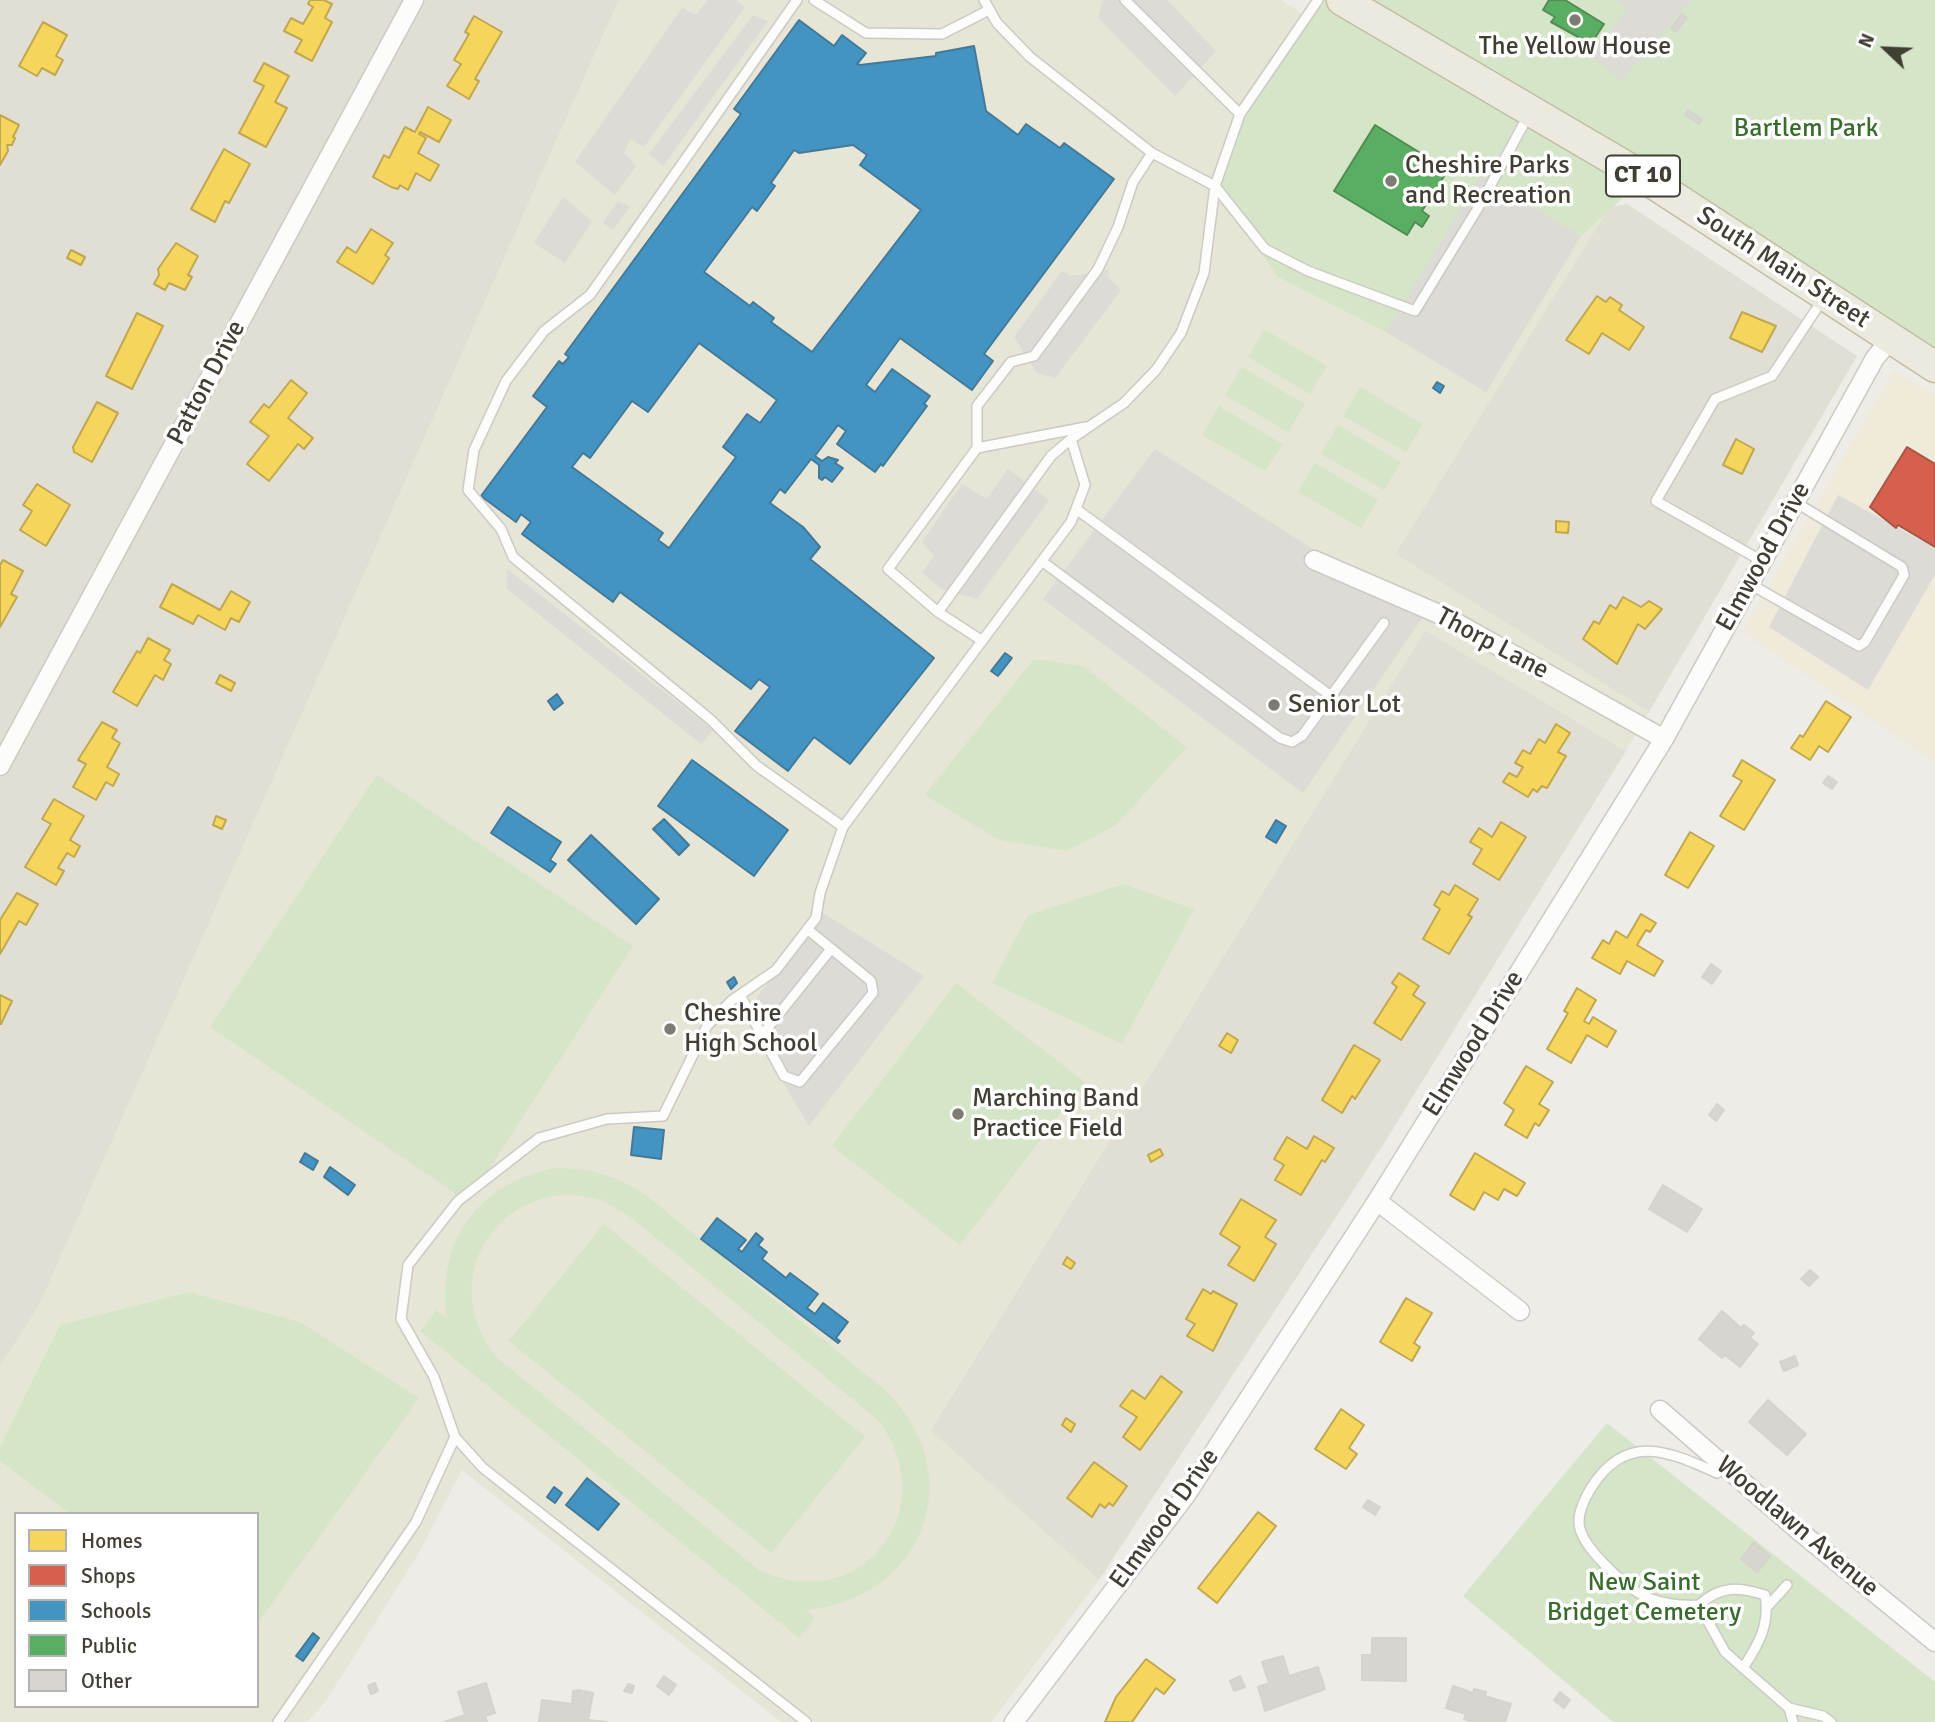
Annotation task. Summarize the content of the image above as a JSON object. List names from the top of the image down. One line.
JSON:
{"streets":{"highway":["CT 10","South Main Street"],"street":["Patton Drive","Elmwood Drive","Thorp Lane","Woodlawn Avenue"]},"crossings":[["South Main Street","Elmwood Drive"],["Elmwood Drive","Thorp Lane"]],"parks":["Bartlem Park","New Saint Bridget Cemetery"],"places":["The Yellow House","Cheshire Parks and Recreation","Senior Lot","Cheshire High School","Marching Band Practice Field"],"legend":["Homes","Shops","Schools","Public","Other"],"north":"top left"}
